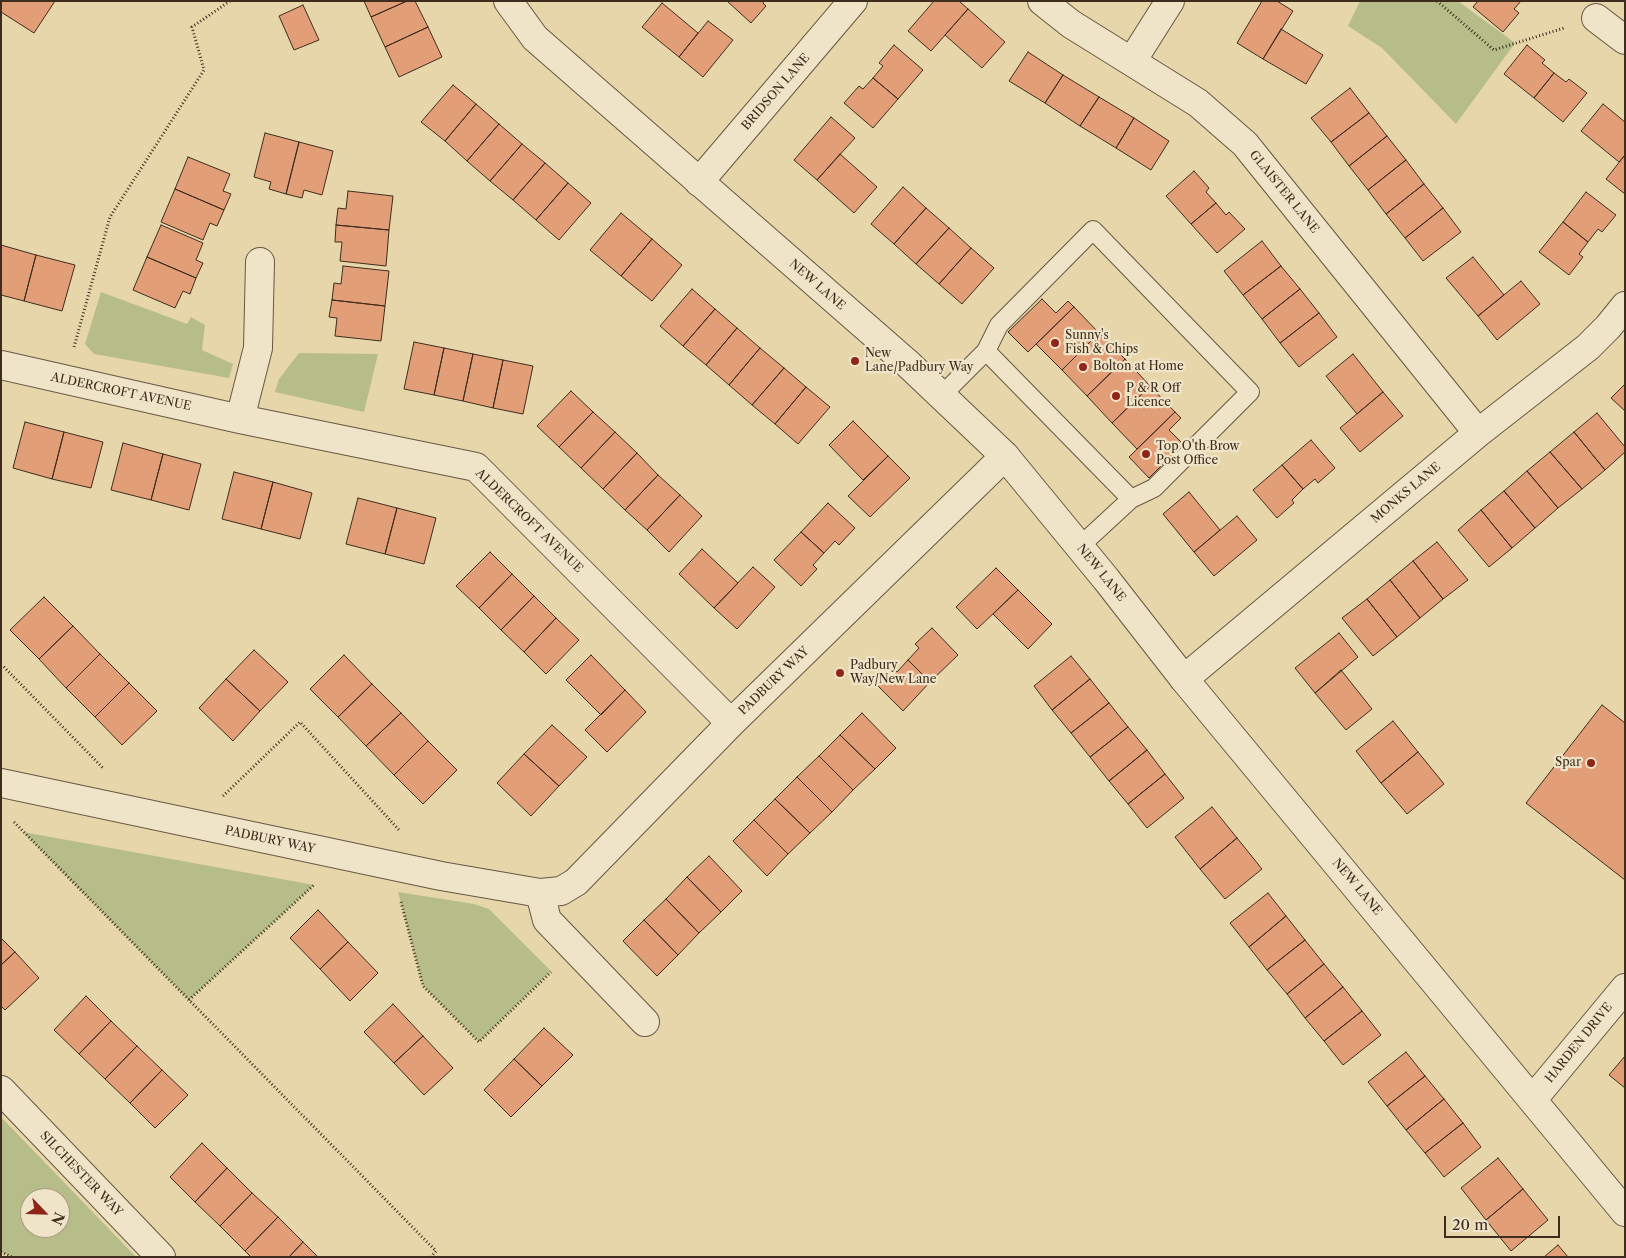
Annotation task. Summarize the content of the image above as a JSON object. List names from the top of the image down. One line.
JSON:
{"streets":{"street":["BRIDSON LANE","GLAISTER LANE","NEW LANE","ALDERCROFT AVENUE","MONKS LANE","PADBURY WAY","HARDEN DRIVE","SILCHESTER WAY"]},"crossings":[["BRIDSON LANE","NEW LANE"],["GLAISTER LANE","MONKS LANE"],["NEW LANE","MONKS LANE"],["NEW LANE","PADBURY WAY"],["NEW LANE","HARDEN DRIVE"],["ALDERCROFT AVENUE","PADBURY WAY"]],"places":["Sunny's Fish & Chips","New Lane/Padbury Way","Bolton at Home","P & R Off Licence","Top O'th Brow Post Office","Padbury Way/New Lane","Spar"],"scale_bar":"20 m","north":"bottom right"}
